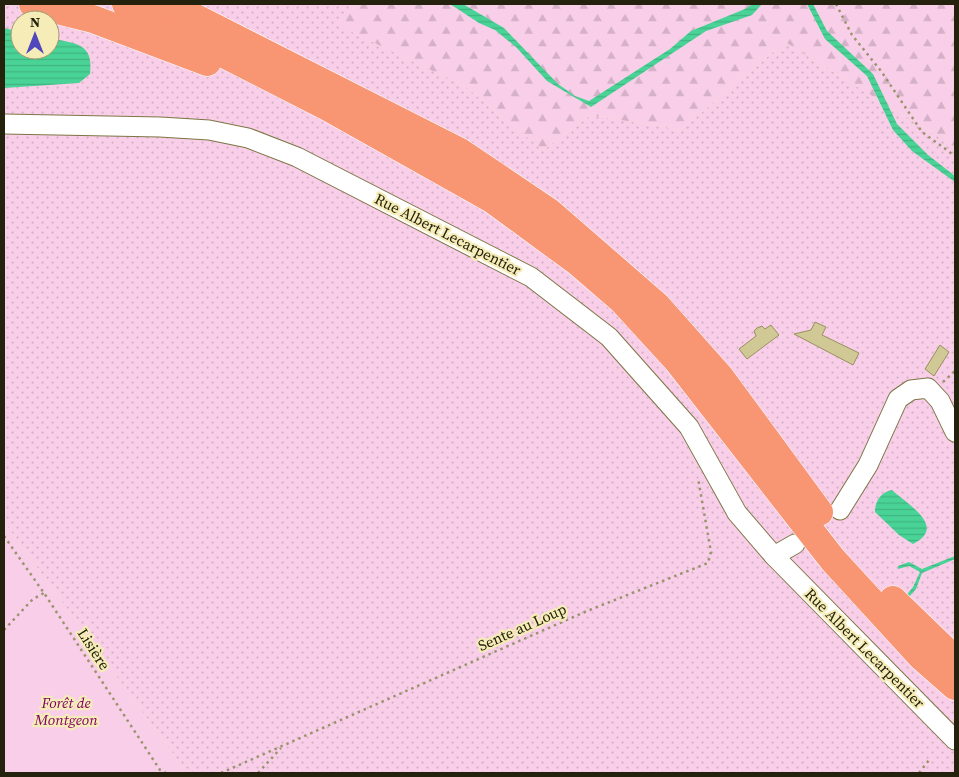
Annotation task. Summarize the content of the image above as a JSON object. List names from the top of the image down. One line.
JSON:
{"streets":{"street":["Rue Albert Lecarpentier"],"path":["Sente au Loup","Lisière"]},"parks":["Forêt de Montgeon"],"north":"top"}
